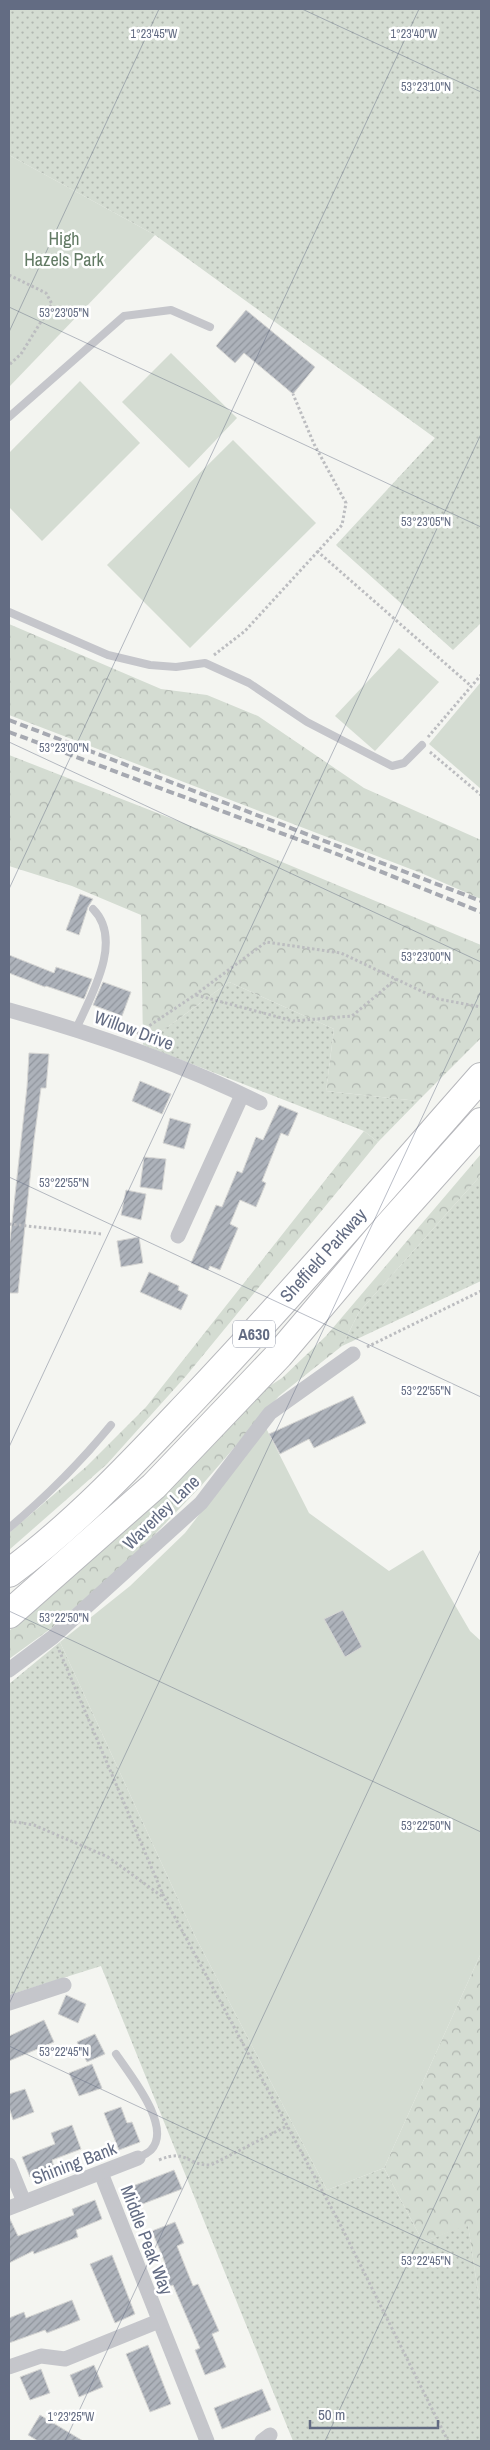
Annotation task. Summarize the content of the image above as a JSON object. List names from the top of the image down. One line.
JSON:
{"streets":{"highway":["Sheffield Parkway","A630"],"street":["Willow Drive","Waverley Lane","Shining Bank","Middle Peak Way"]},"crossings":[["Shining Bank","Middle Peak Way"]],"parks":["High Hazels Park"],"scale_bar":"50 m","coordinates":["1°23'45\"W","1°23'40\"W","53°23'10\"N","53°23'05\"N","53°23'00\"N","53°22'55\"N","53°22'50\"N","53°22'45\"N","1°23'25\"W"]}
